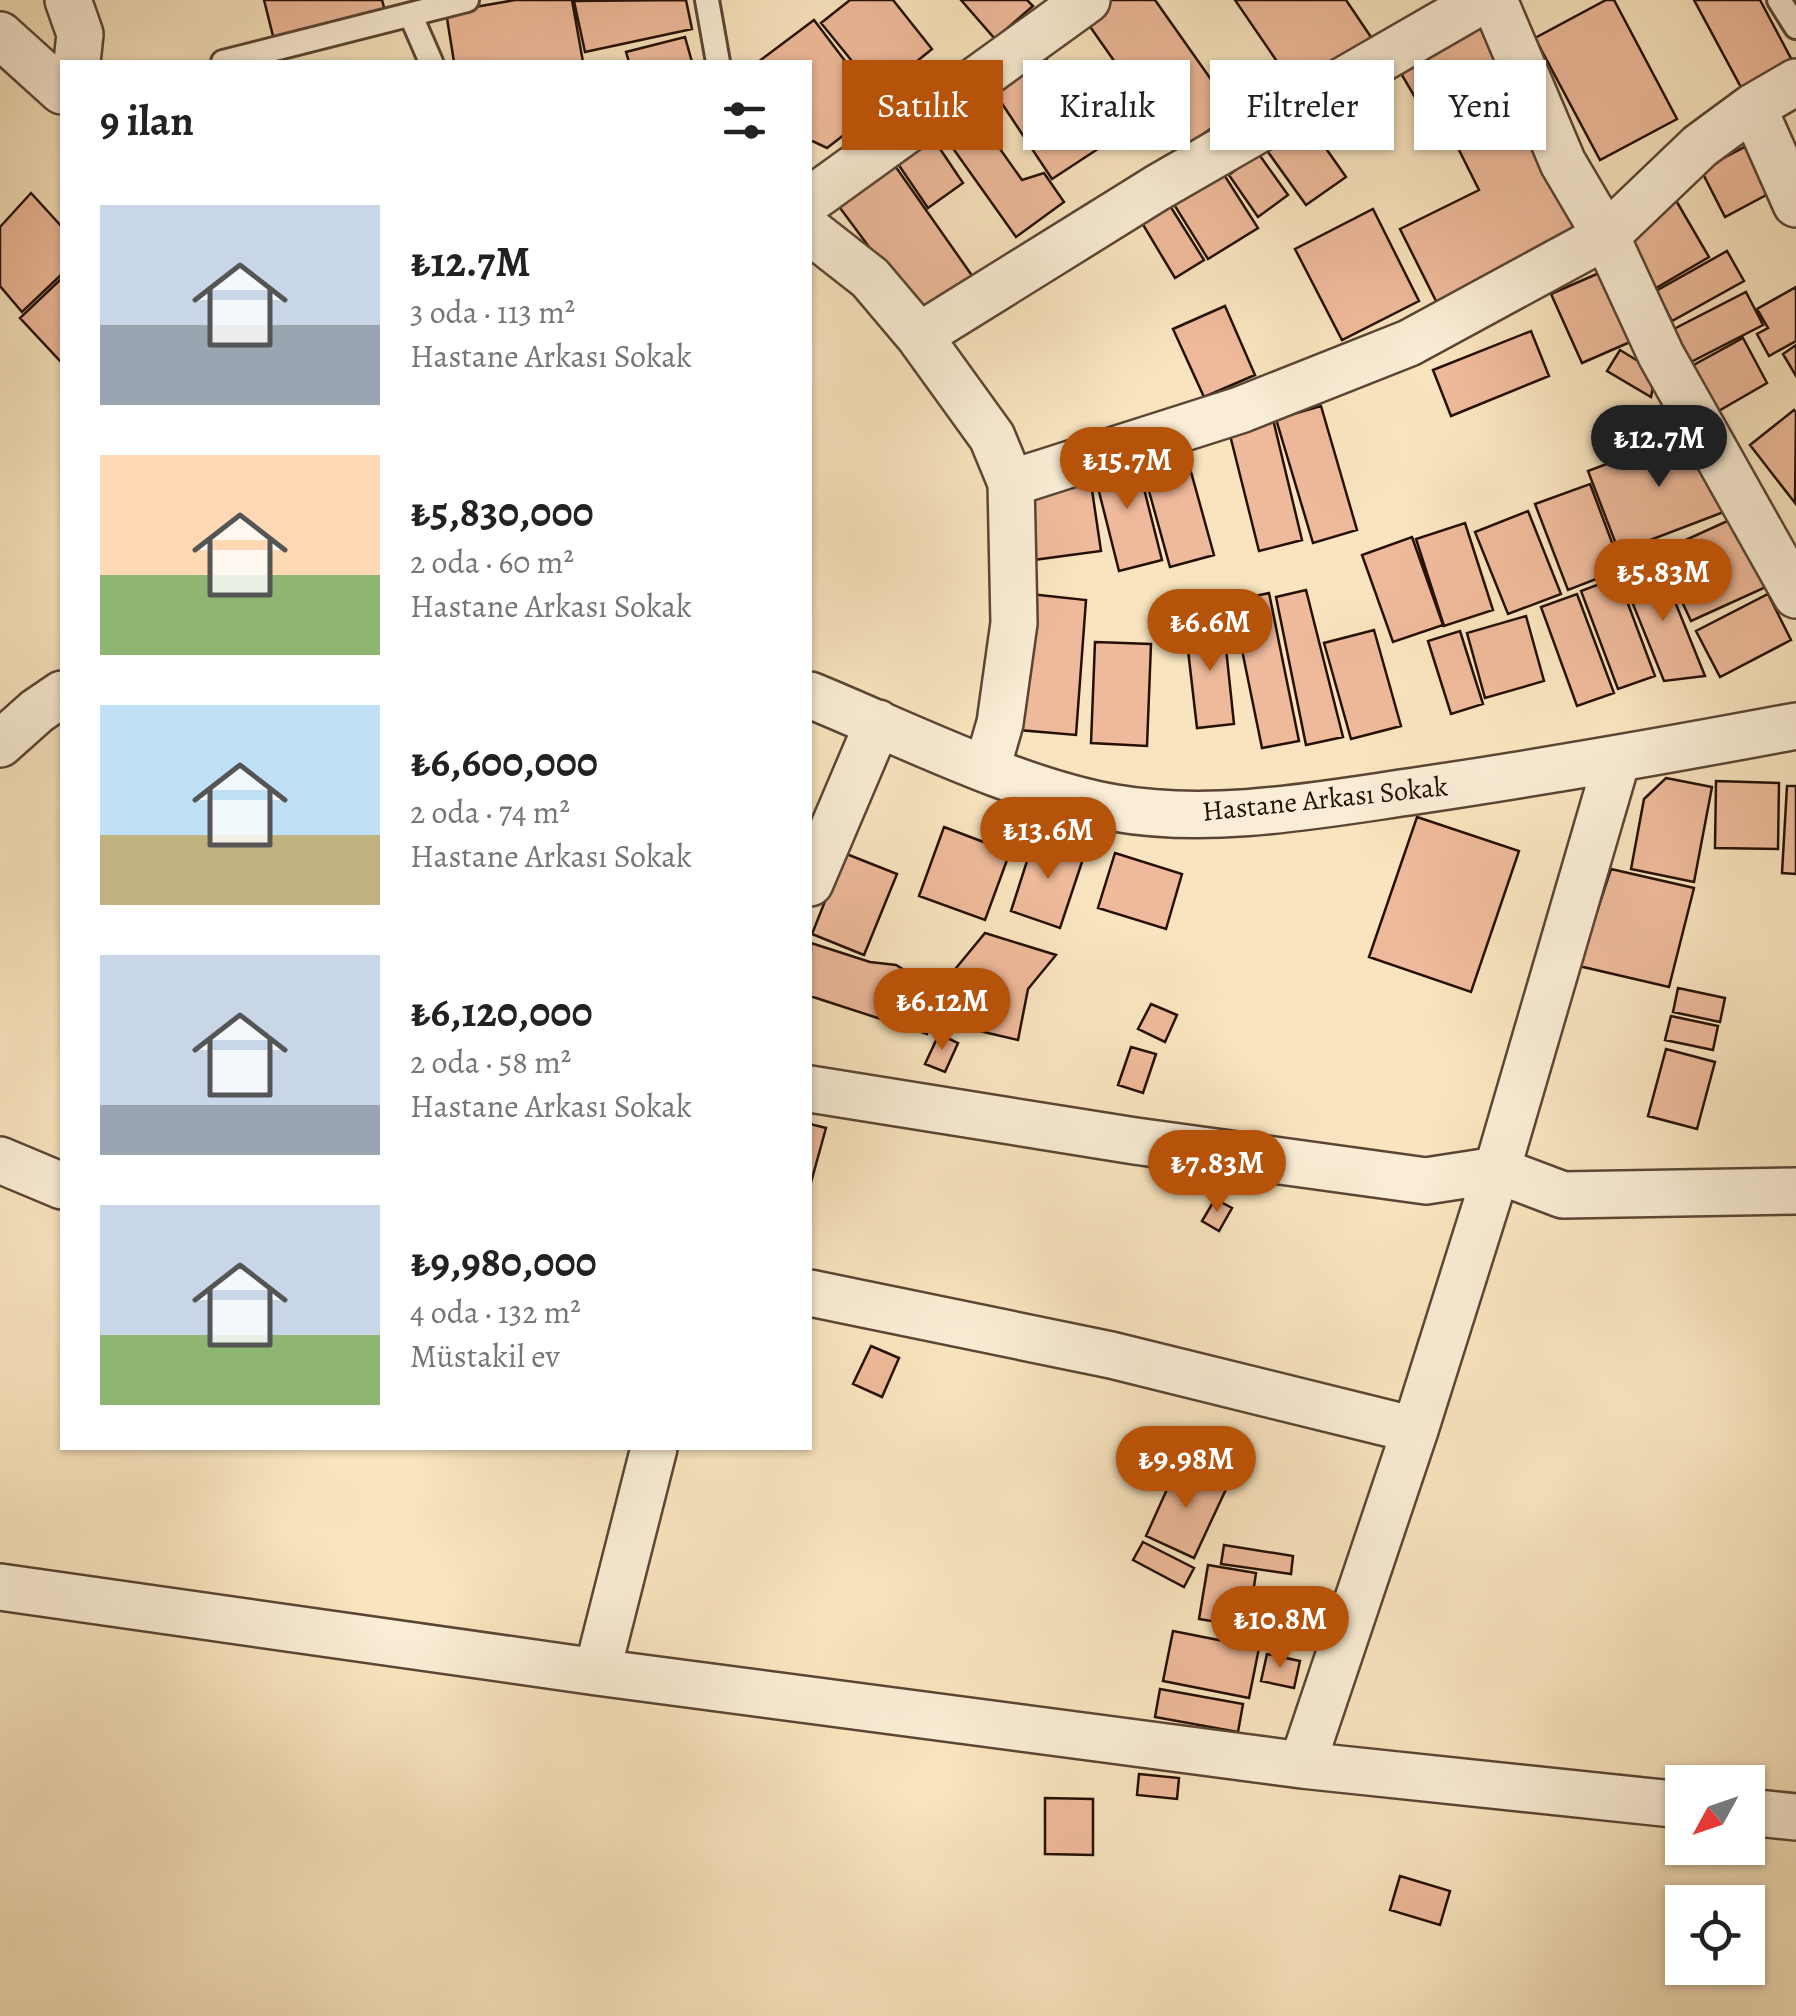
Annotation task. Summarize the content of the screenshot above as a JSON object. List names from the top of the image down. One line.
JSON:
{"streets":{"street":["Hastane Arkası Sokak"]},"north":"bottom left","page":{"chip":["Satılık","Kiralık","Filtreler","Yeni"],"heading":"9 ilan","list":[{"name":"₺12.7M","note":"3 oda · 113 m² · Hastane Arkası Sokak"},{"name":"₺5,830,000","note":"2 oda · 60 m² · Hastane Arkası Sokak"},{"name":"₺6,600,000","note":"2 oda · 74 m² · Hastane Arkası Sokak"},{"name":"₺6,120,000","note":"2 oda · 58 m² · Hastane Arkası Sokak"},{"name":"₺9,980,000","note":"4 oda · 132 m² · Müstakil ev"}],"price":["₺12.7M","₺15.7M","₺5.83M","₺6.6M","₺13.6M","₺6.12M","₺7.83M","₺9.98M","₺10.8M"]}}
